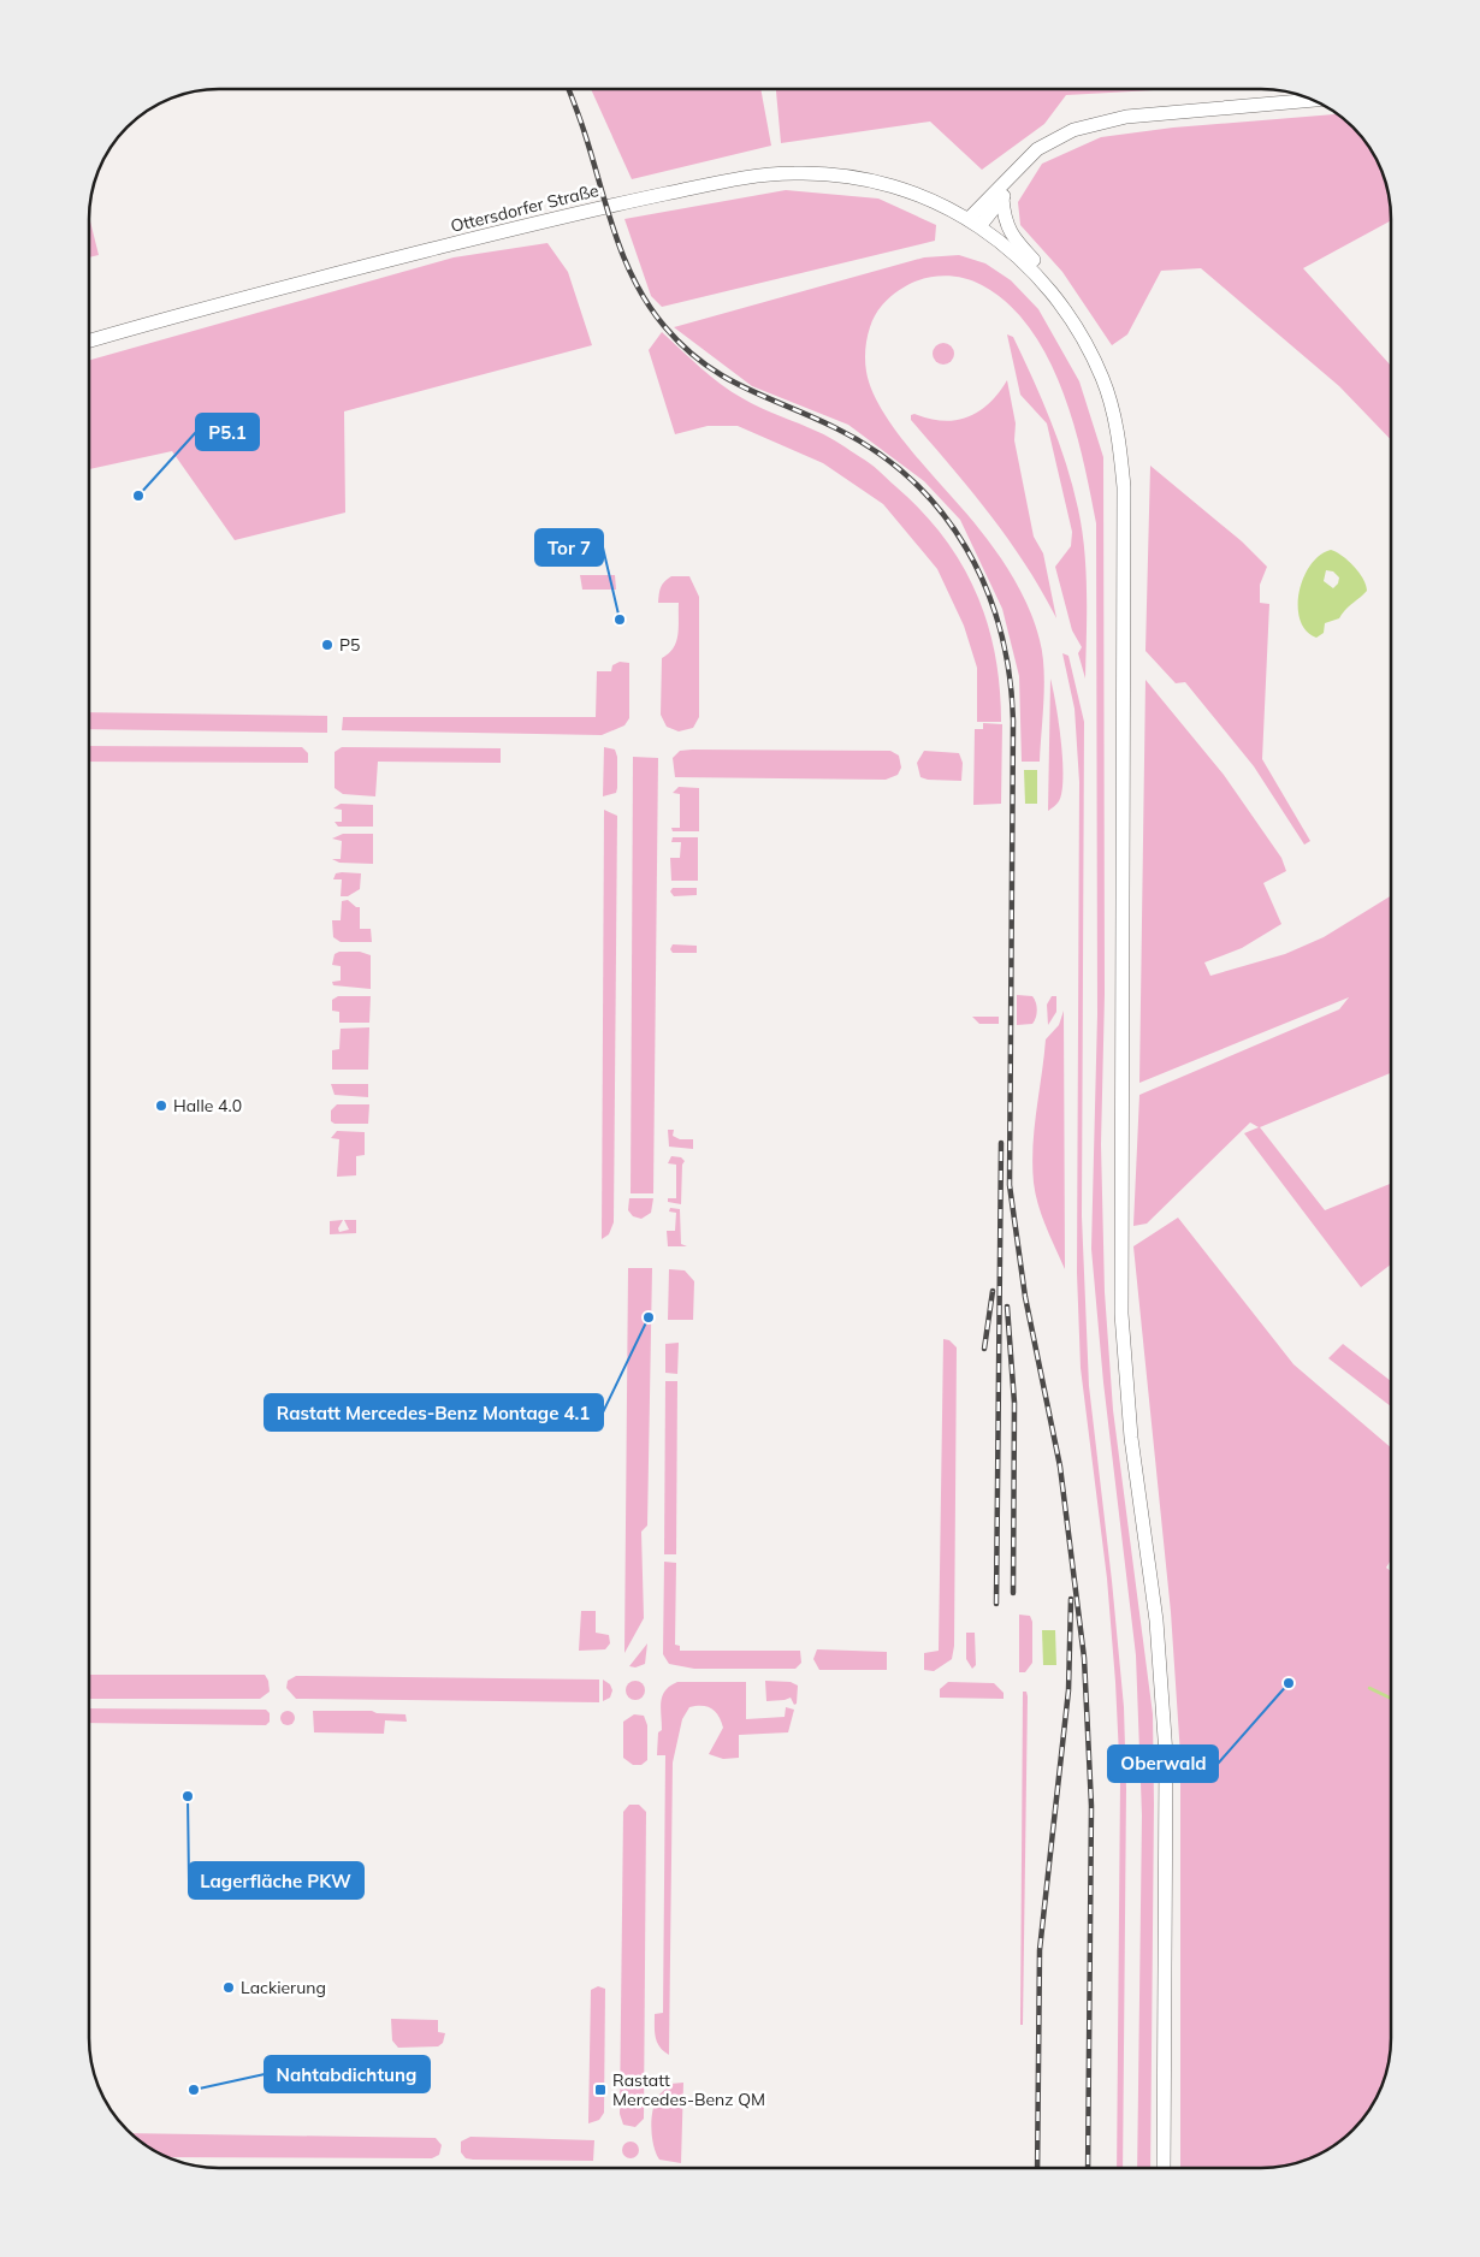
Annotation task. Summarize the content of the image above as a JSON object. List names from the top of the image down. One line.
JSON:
{"streets":{"street":["Ottersdorfer Straße"]},"places":{"other":["P5.1","Tor 7","P5","Halle 4.0","Rastatt Mercedes-Benz Montage 4.1","Oberwald","Lagerfläche PKW","Lackierung","Nahtabdichtung"],"transit":["Rastatt Mercedes-Benz QM"]}}
